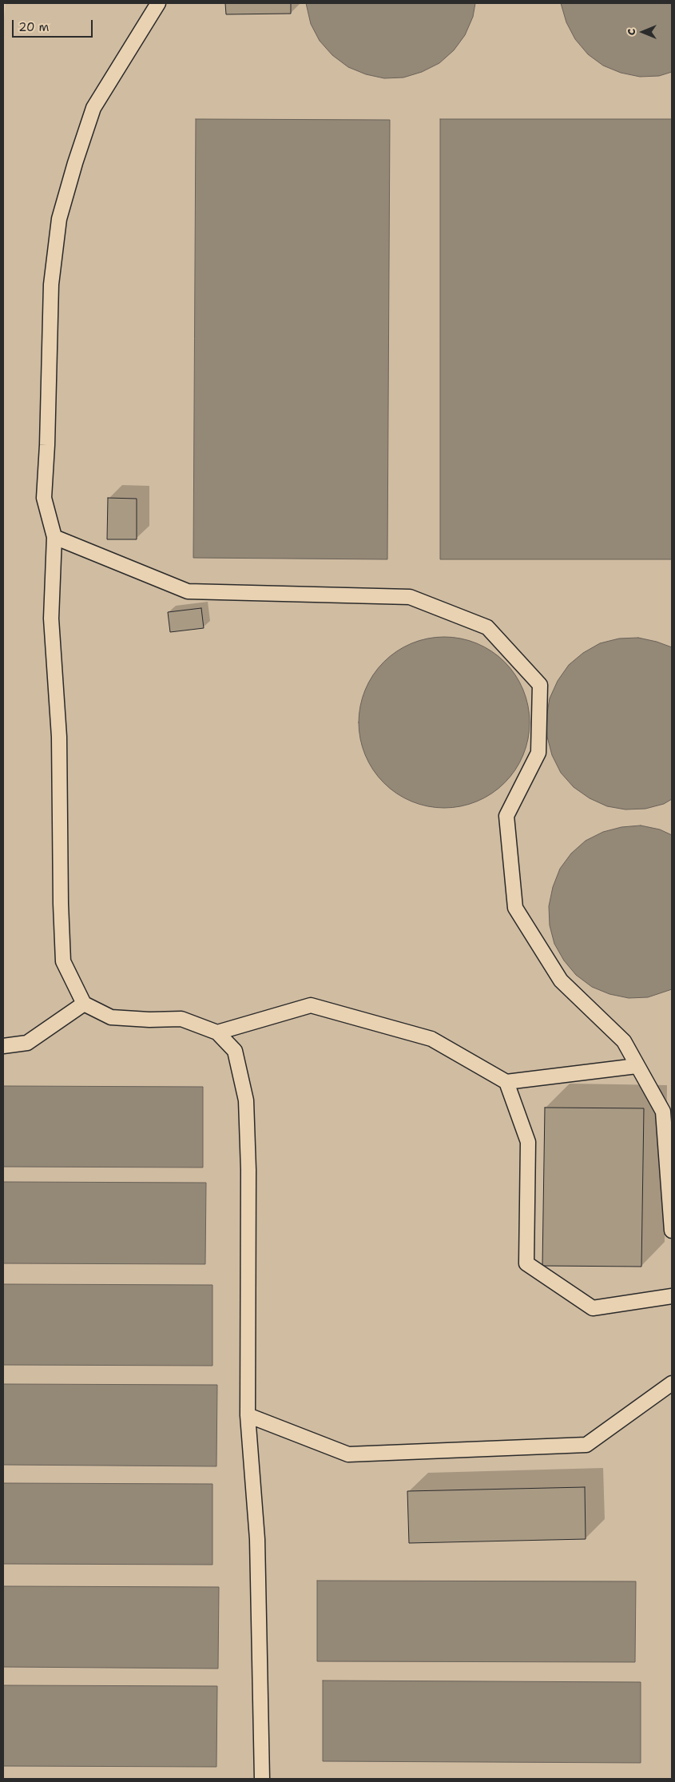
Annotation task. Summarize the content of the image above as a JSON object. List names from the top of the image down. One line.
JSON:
{"scale_bar":"20 m","north":"left"}
